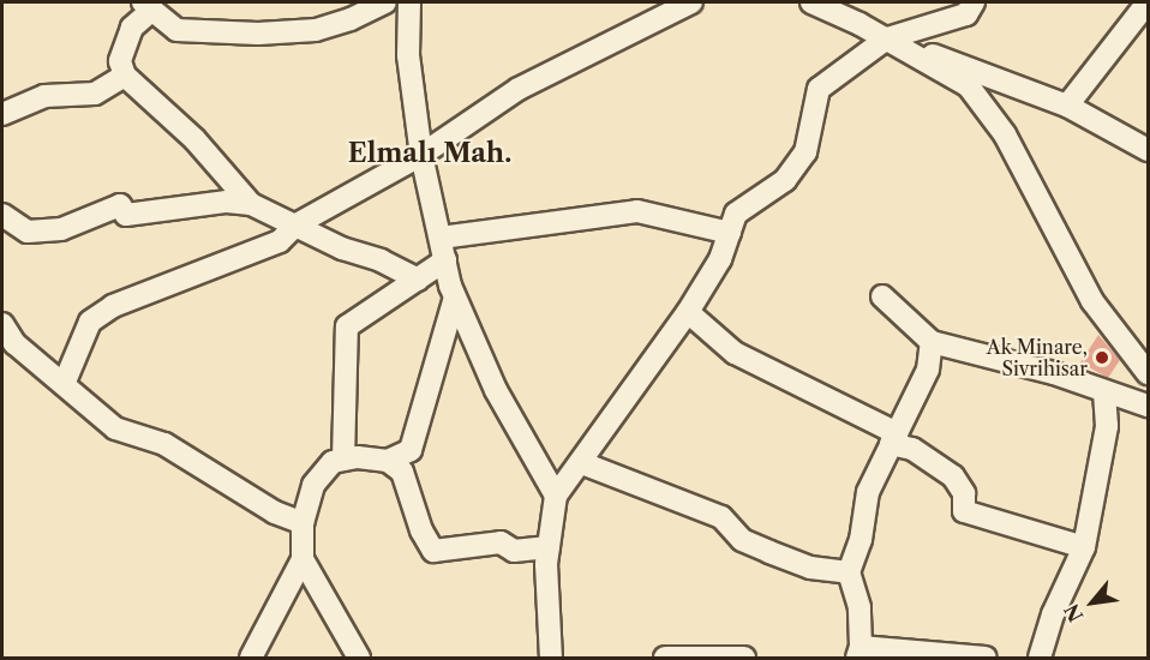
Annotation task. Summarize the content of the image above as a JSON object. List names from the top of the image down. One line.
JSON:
{"districts":["Elmalı Mah."],"places":["Ak Minare, Sivrihisar"],"north":"bottom left"}
